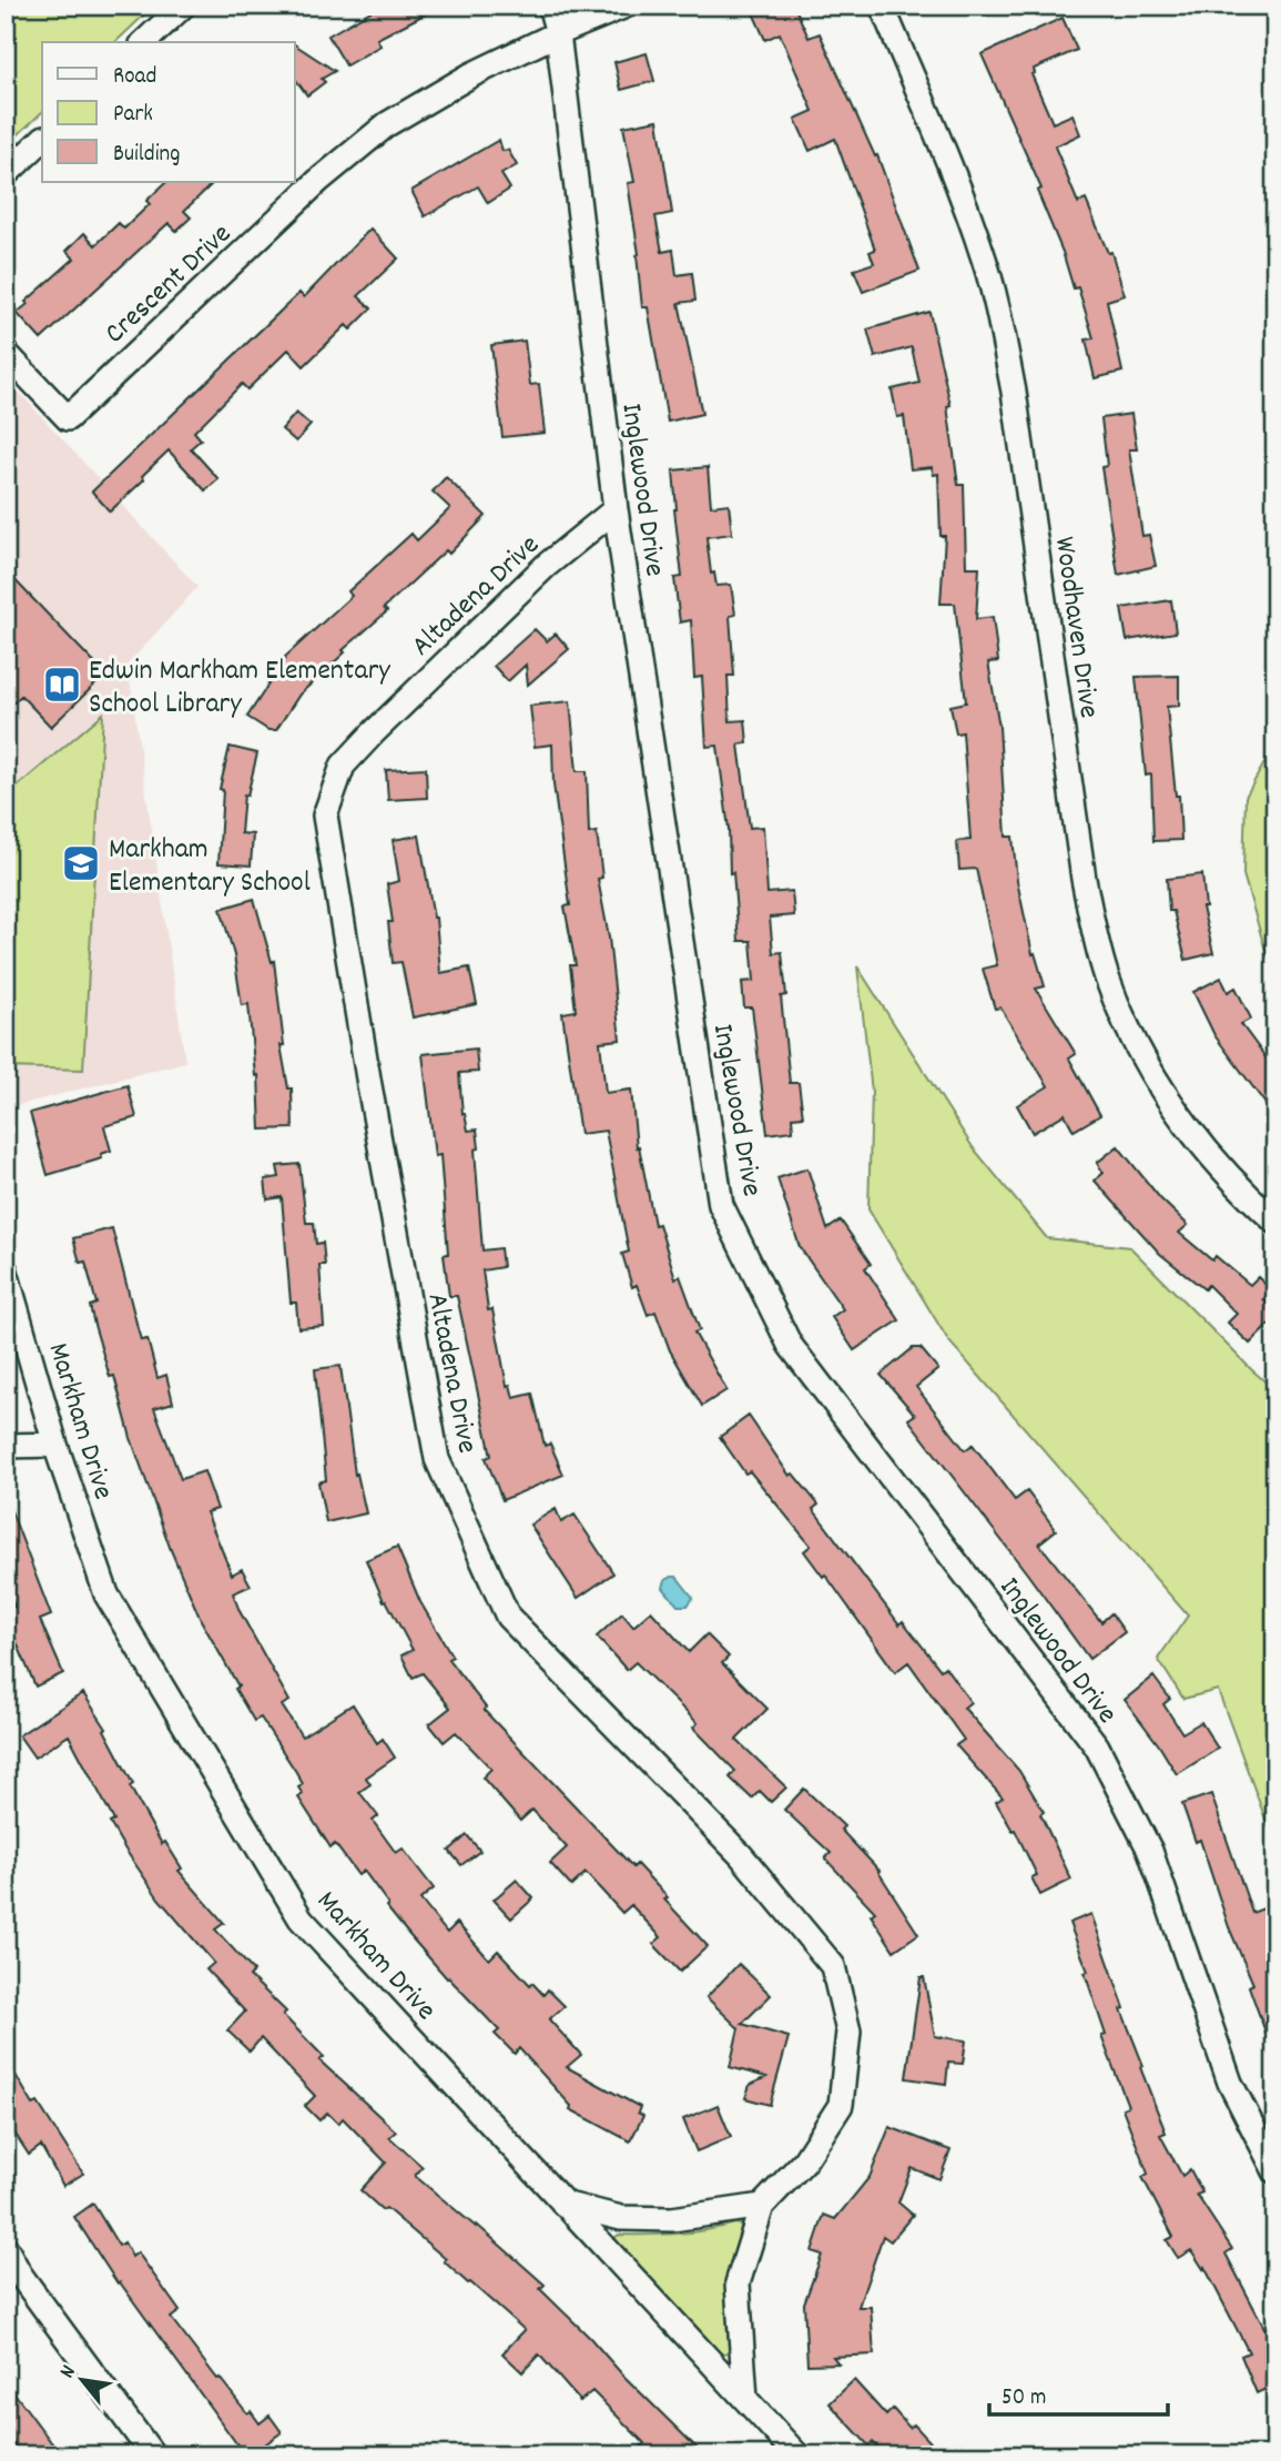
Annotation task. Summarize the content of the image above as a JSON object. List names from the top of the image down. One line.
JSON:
{"streets":{"street":["Crescent Drive","Inglewood Drive","Altadena Drive","Woodhaven Drive","Markham Drive"]},"crossings":[["Crescent Drive","Inglewood Drive"],["Inglewood Drive","Altadena Drive"],["Altadena Drive","Markham Drive"]],"places":{"library":["Edwin Markham Elementary School Library"],"school or university":["Markham Elementary School"]},"legend":["Road","Park","Building"],"scale_bar":"50 m","north":"top left"}
